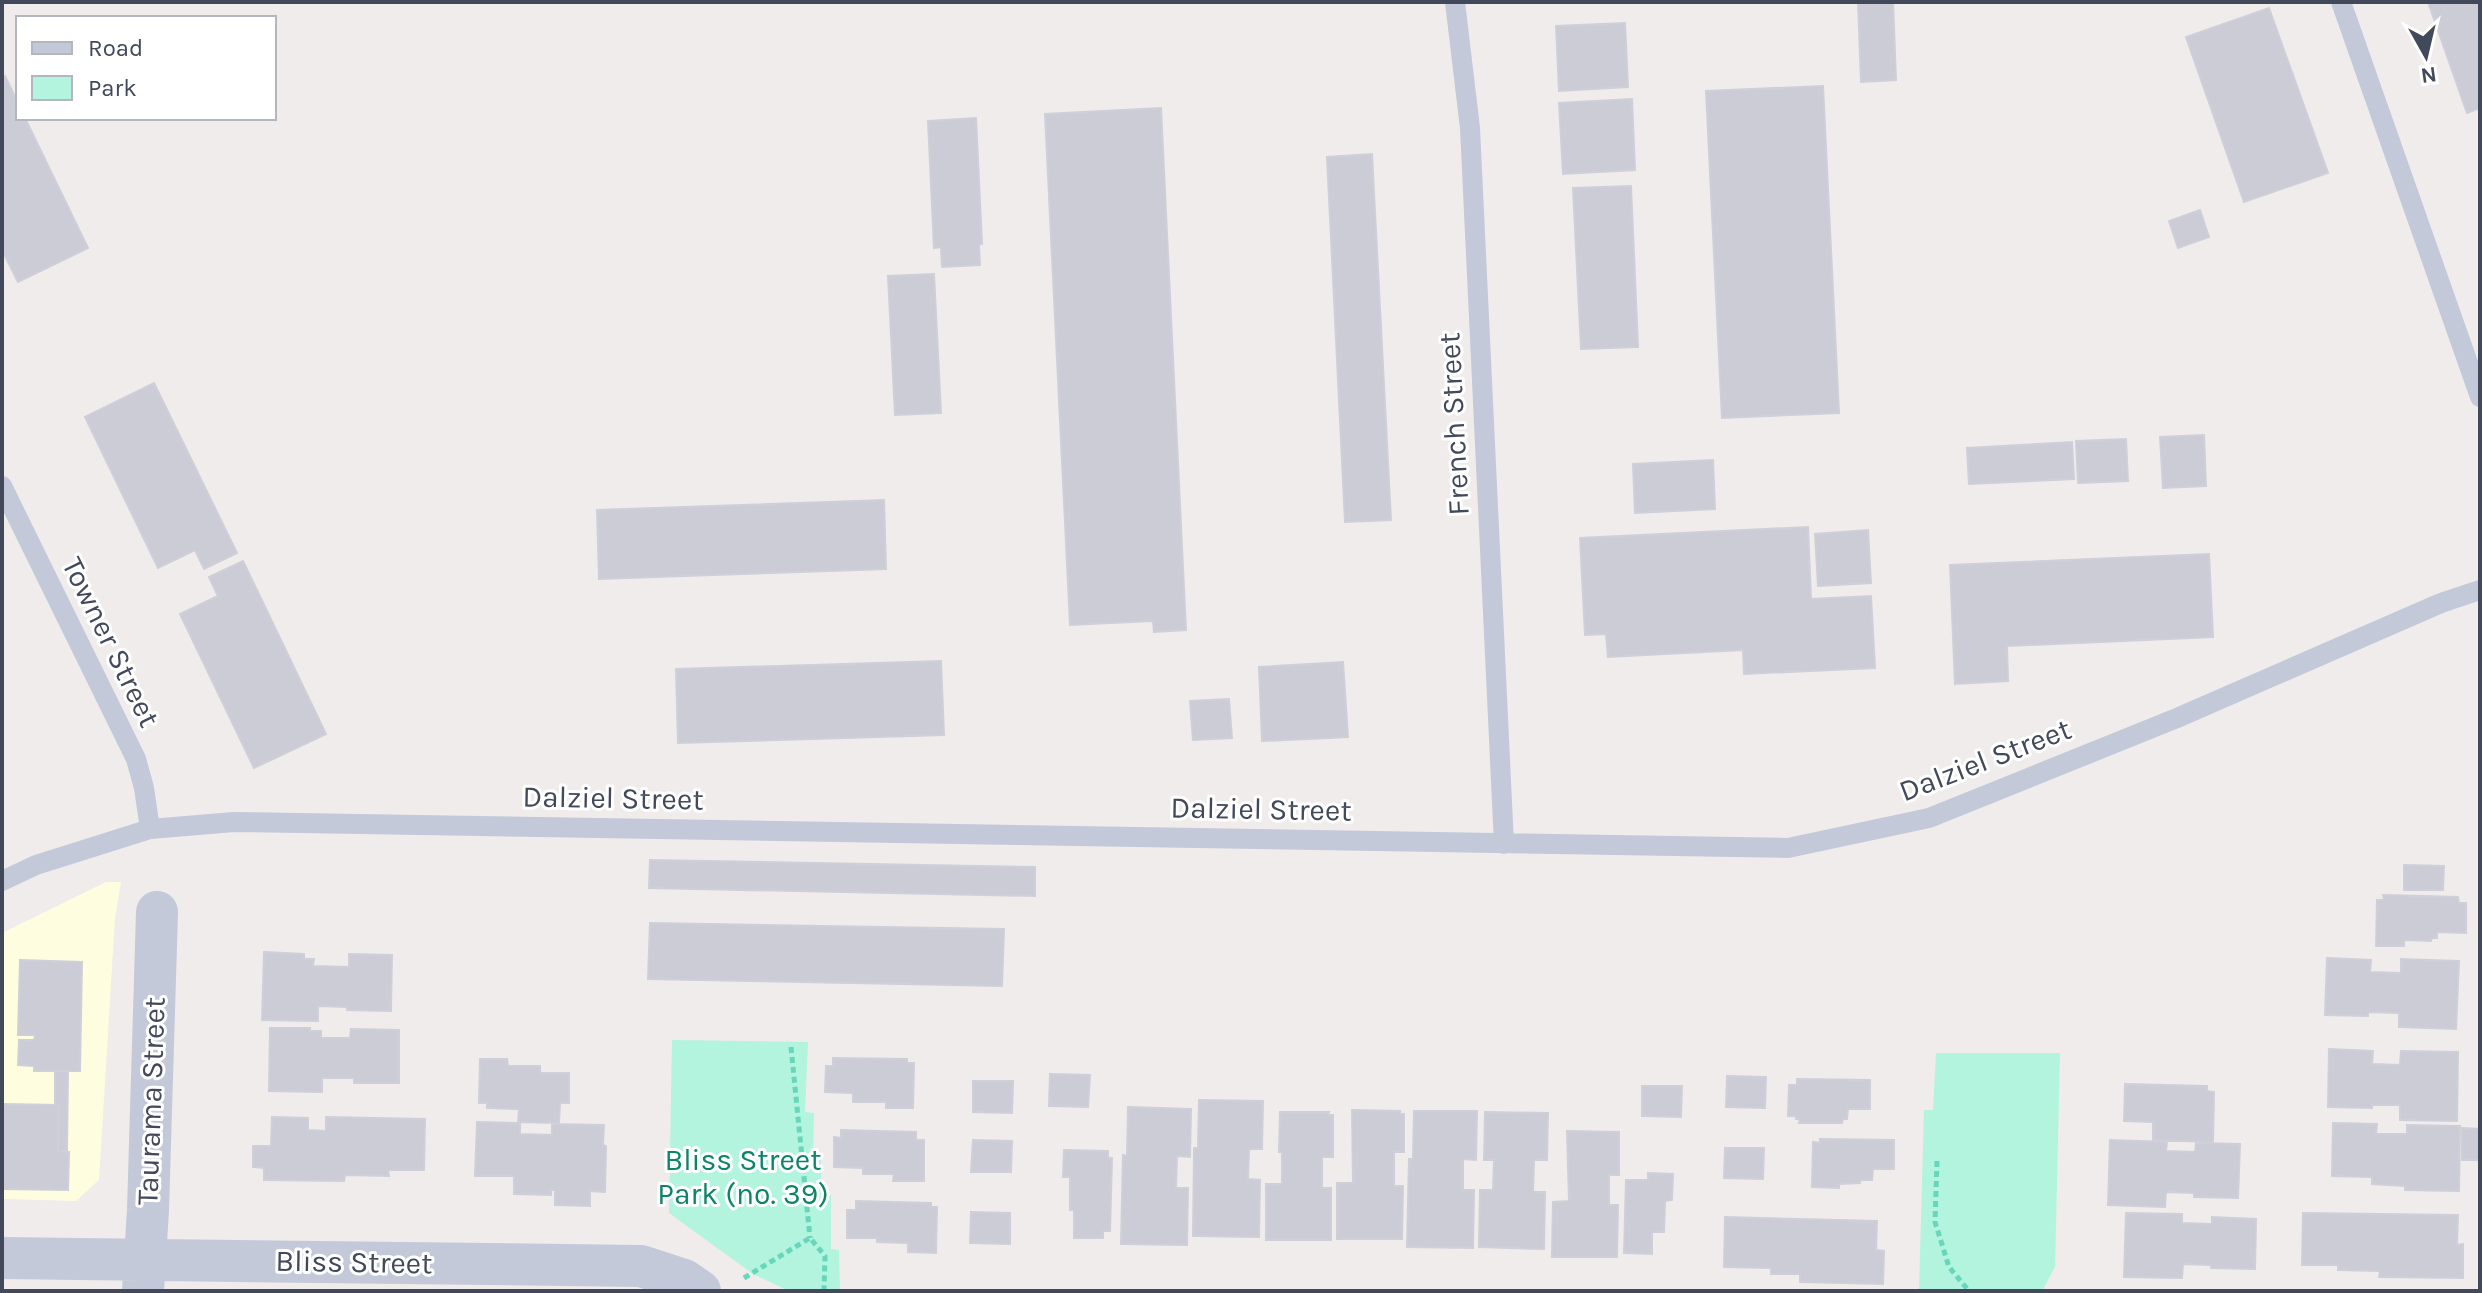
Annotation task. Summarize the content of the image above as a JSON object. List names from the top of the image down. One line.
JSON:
{"streets":{"street":["Taurama Street","Bliss Street"],"lane":["French Street","Towner Street","Dalziel Street"]},"crossings":[["French Street","Dalziel Street"],["Towner Street","Dalziel Street"],["Taurama Street","Bliss Street"]],"parks":["Bliss Street Park (no. 39)"],"legend":["Road","Park"],"north":"bottom"}
